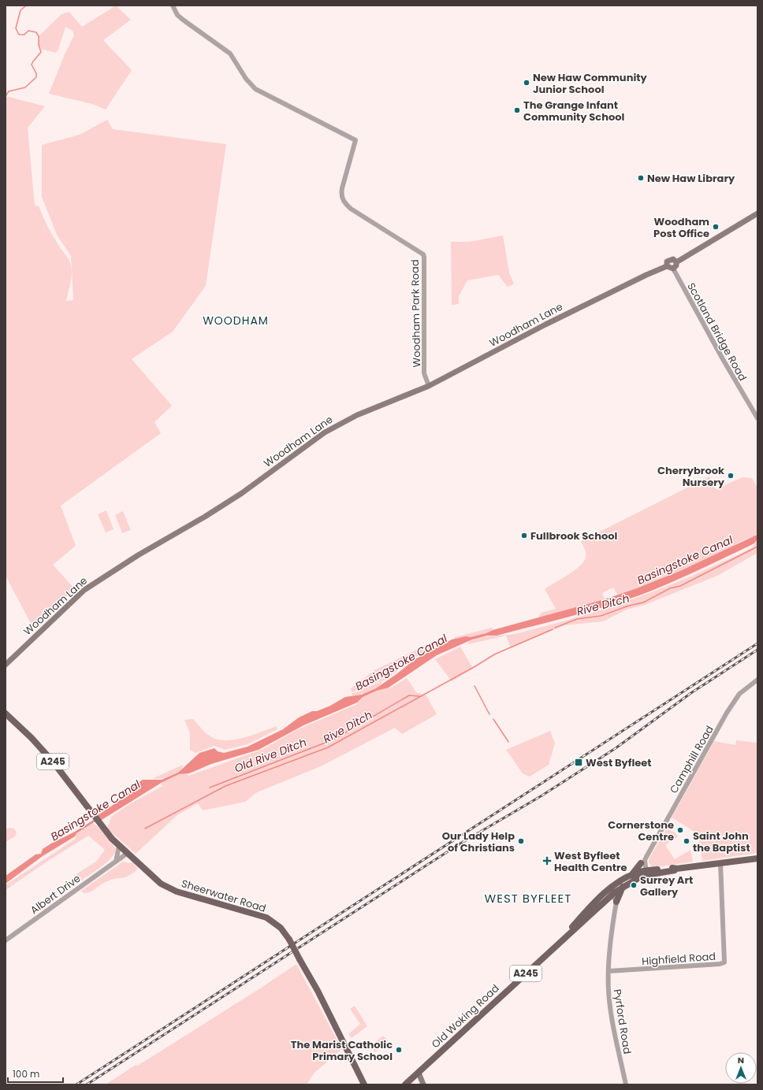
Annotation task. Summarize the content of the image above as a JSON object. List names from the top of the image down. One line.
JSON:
{"streets":{"main road":["Woodham Lane","A245","Sheerwater Road","Old Woking Road"],"street":["Woodham Park Road","Scotland Bridge Road","Camphill Road","Albert Drive","Highfield Road","Pyrford Road"]},"crossings":[["Woodham Park Road","Woodham Lane"],["Woodham Lane","Scotland Bridge Road"],["Camphill Road","A245"],["Camphill Road","Old Woking Road"],["A245","Highfield Road"],["A245","Old Woking Road"],["Albert Drive","Sheerwater Road"],["Highfield Road","Pyrford Road"]],"districts":["WOODHAM","WEST BYFLEET"],"water":["Basingstoke Canal","Rive Ditch","Old Rive Ditch"],"places":{"other":["New Haw Community Junior School","The Grange Infant Community School","New Haw Library","Woodham Post Office","Cherrybrook Nursery","Fullbrook School","Cornerstone Centre","Our Lady Help of Christians","Saint John the Baptist","Surrey Art Gallery","The Marist Catholic Primary School"],"transit":["West Byfleet"],"health":["West Byfleet Health Centre"]},"scale_bar":"100 m","north":"top"}
